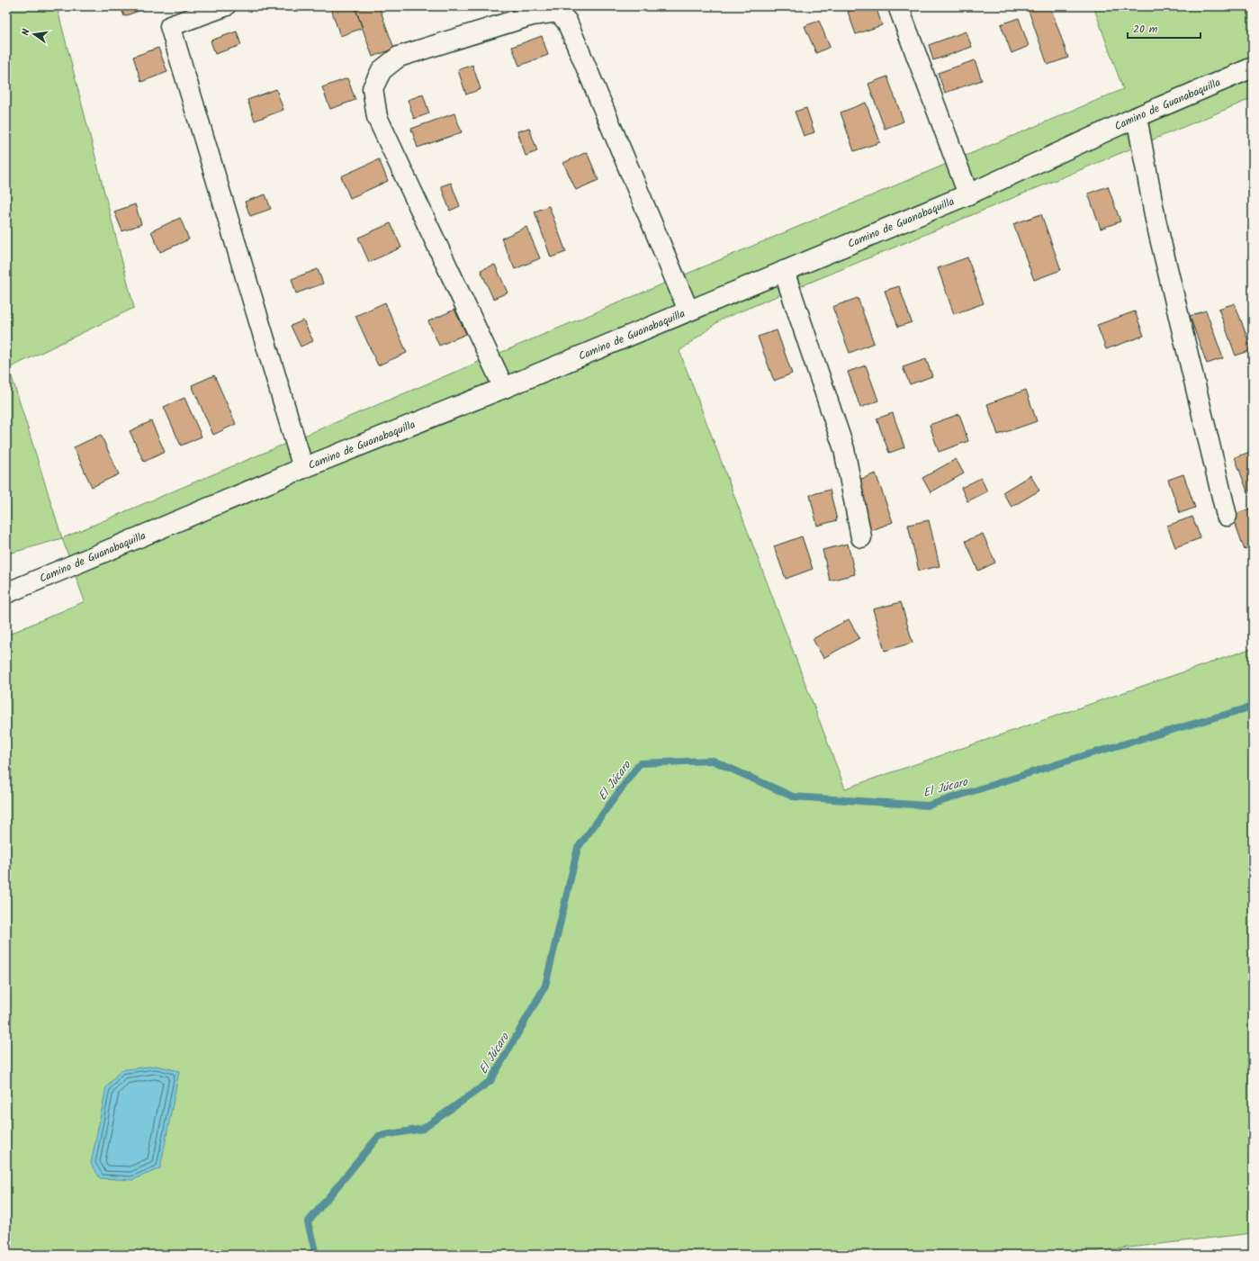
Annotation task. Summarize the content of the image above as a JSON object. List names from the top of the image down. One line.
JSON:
{"streets":{"street":["Camino de Guanabaquilla"]},"water":["El Júcaro"],"scale_bar":"20 m","north":"left"}
